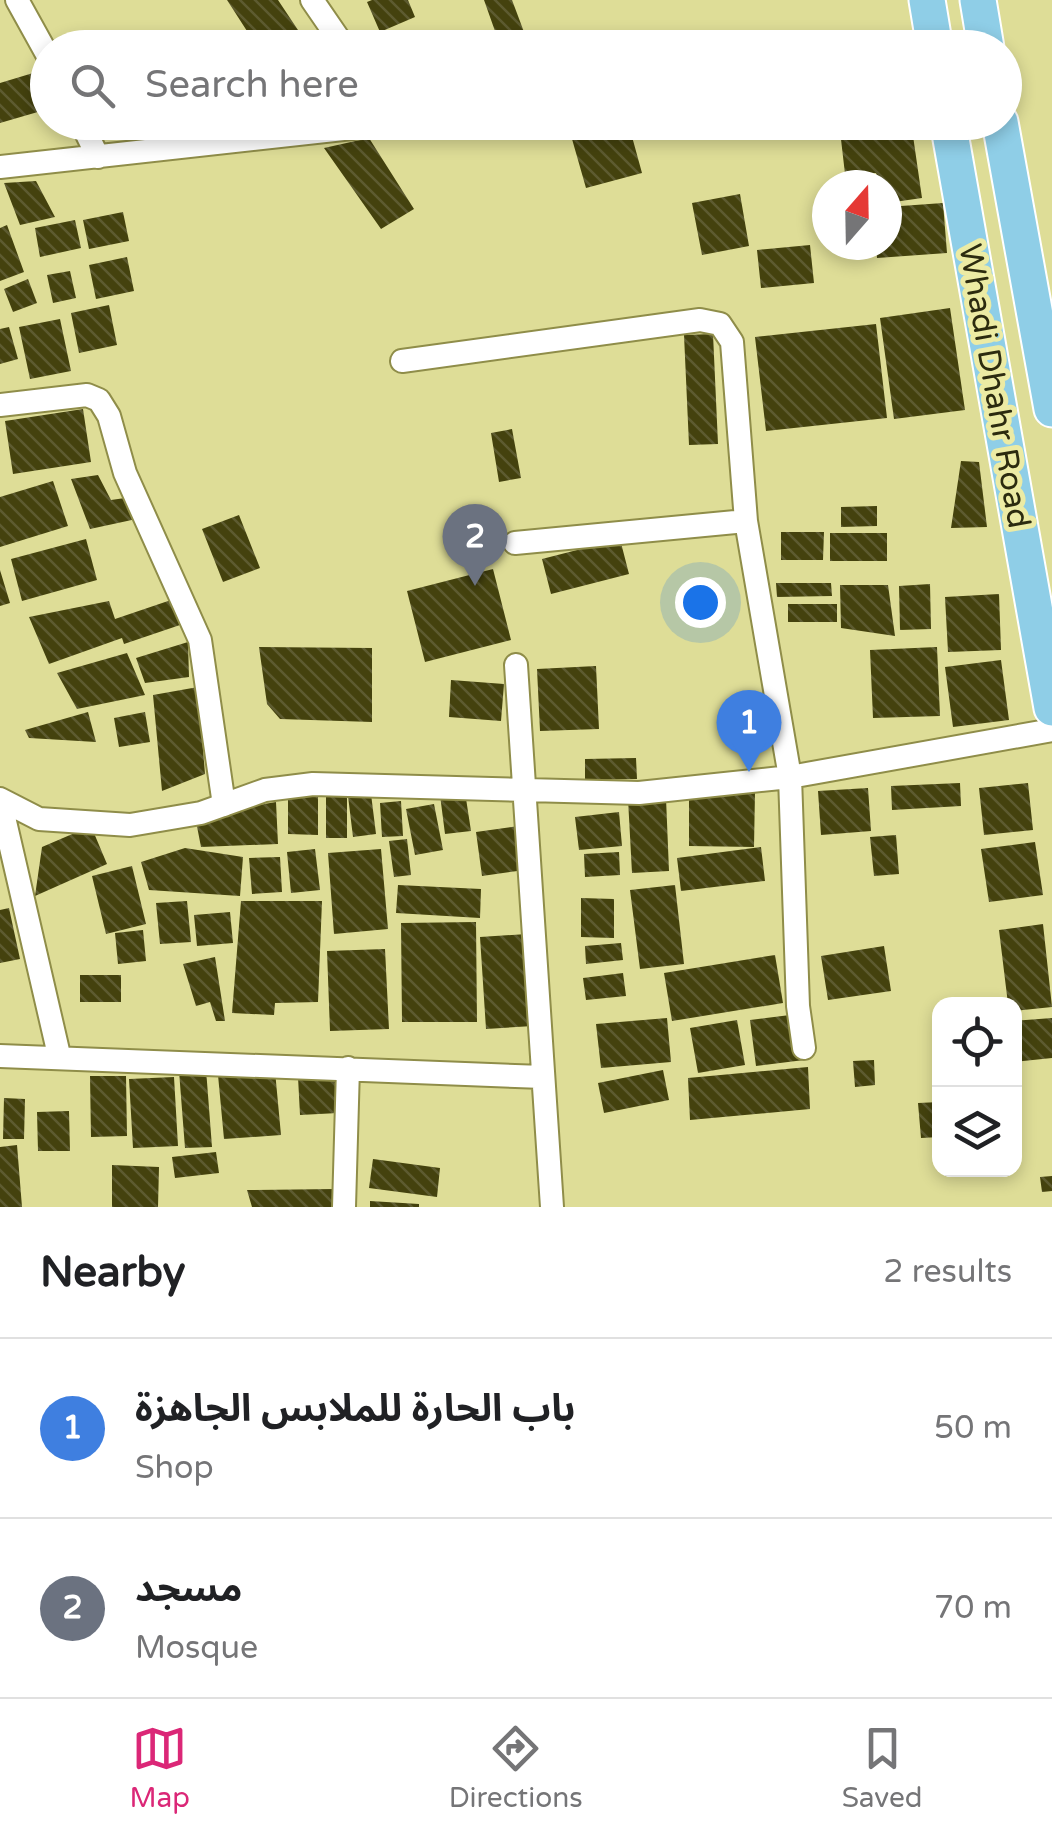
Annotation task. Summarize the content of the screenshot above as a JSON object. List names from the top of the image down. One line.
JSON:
{"streets":{"main road":["Whadi Dhahr Road"]},"north":"top","page":{"search":"Search here","pins":["2","1"],"heading":["Nearby","2 results"],"list":[{"mark":"1","name":"باب الحارة للملابس الجاهزة","note":"Shop","value":"50 m"},{"mark":"2","name":"مسجد","note":"Mosque","value":"70 m"}],"nav":["Map","Directions","Saved"]}}
